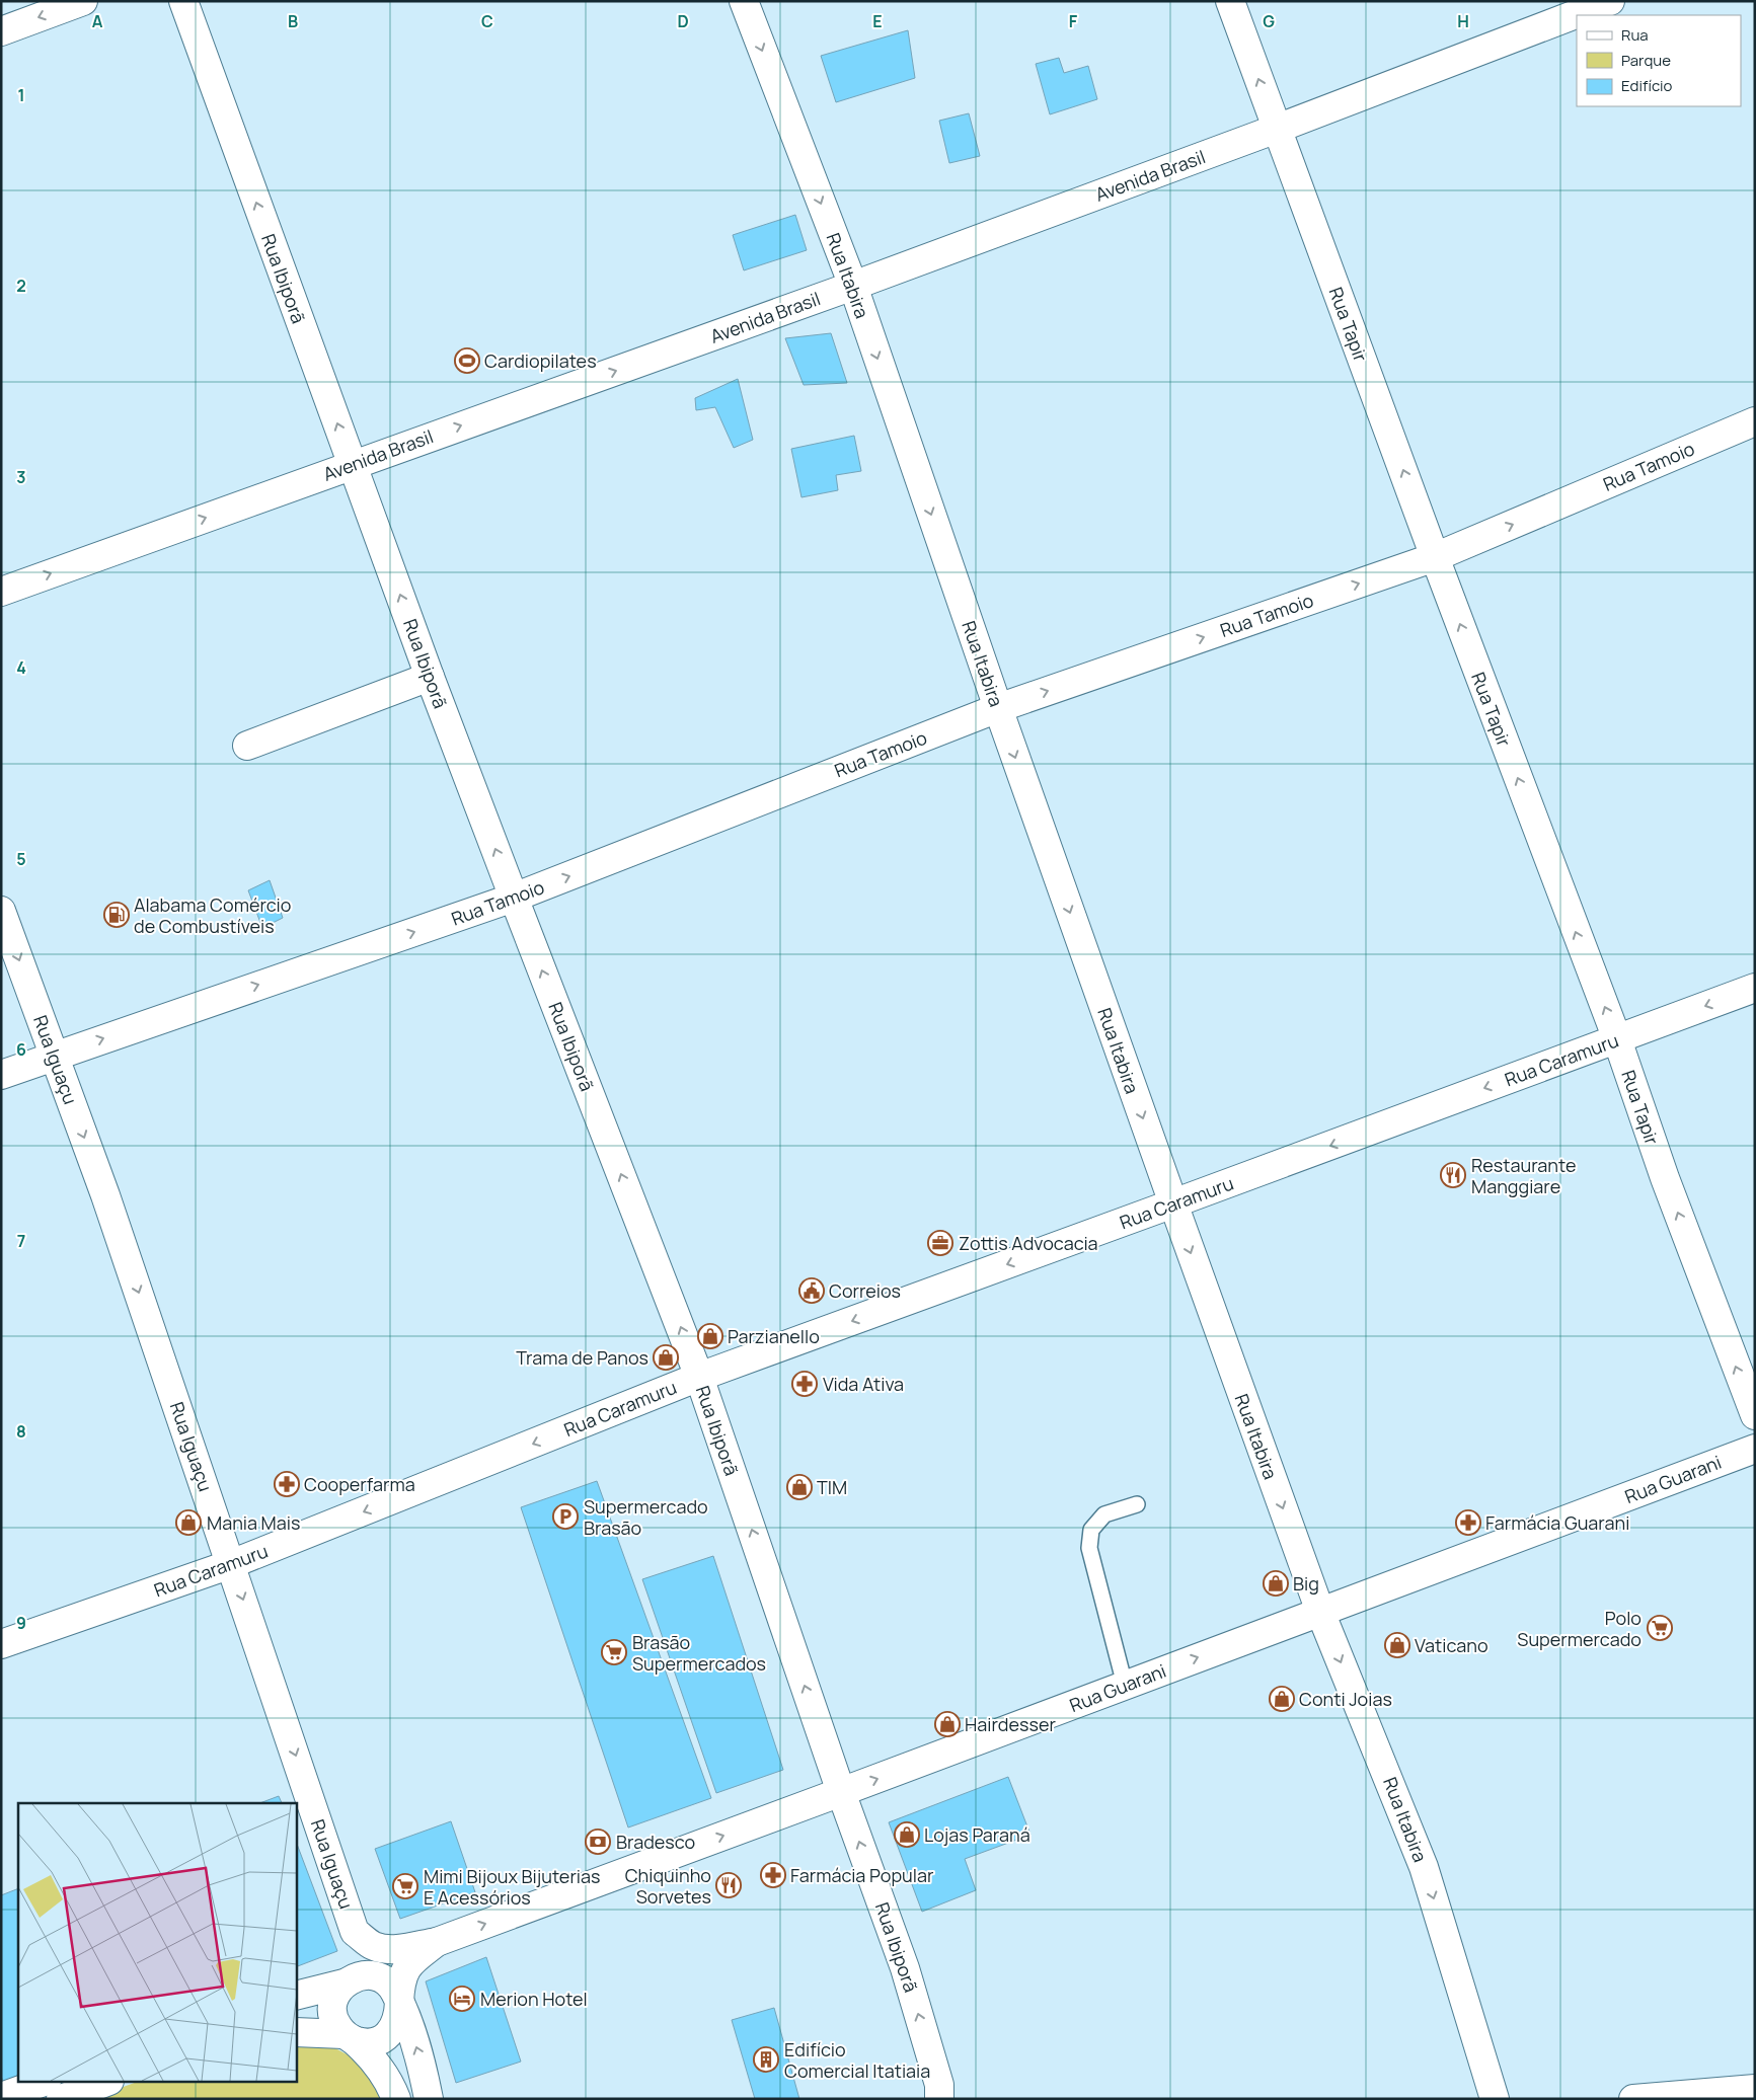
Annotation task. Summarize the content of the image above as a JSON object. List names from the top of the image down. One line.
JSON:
{"streets":{"street":["Avenida Brasil","Rua Itabira","Rua Ibiporã","Rua Tapir","Rua Tamoio","Rua Iguaçu","Rua Caramuru","Rua Guarani"]},"crossings":[["Avenida Brasil","Rua Itabira"],["Avenida Brasil","Rua Ibiporã"],["Avenida Brasil","Rua Tapir"],["Rua Itabira","Rua Tamoio"],["Rua Itabira","Rua Caramuru"],["Rua Itabira","Rua Guarani"],["Rua Ibiporã","Rua Tamoio"],["Rua Ibiporã","Rua Caramuru"],["Rua Ibiporã","Rua Guarani"],["Rua Tapir","Rua Tamoio"],["Rua Tapir","Rua Caramuru"],["Rua Tamoio","Rua Iguaçu"],["Rua Iguaçu","Rua Caramuru"],["Rua Iguaçu","Rua Guarani"]],"one_way":["Avenida Brasil","Rua Itabira","Rua Ibiporã","Rua Tapir","Rua Tamoio","Rua Iguaçu","Rua Caramuru","Rua Guarani"],"places":{"sports":["Cardiopilates"],"fuel station":["Alabama Comércio de Combustíveis"],"restaurant":["Restaurante Manggiare","Chiquinho Sorvetes"],"office":["Zottis Advocacia"],"public building":["Correios"],"shop":["Parzianello","Trama de Panos","TIM","Mania Mais","Big","Vaticano","Conti Joias","Hairdesser","Lojas Paraná"],"pharmacy":["Vida Ativa","Cooperfarma","Farmácia Guarani","Farmácia Popular"],"parking":["Supermercado Brasão"],"supermarket":["Polo Supermercado","Brasão Supermercados","Mimi Bijoux Bijuterias E Acessórios"],"bank":["Bradesco"],"hotel":["Merion Hotel"],"building":["Edifício Comercial Itatiaia"]},"legend":["Rua","Parque","Edifício"],"grid":{"columns":["A","B","C","D","E","F","G","H"],"rows":["1","2","3","4","5","6","7","8","9"]}}
